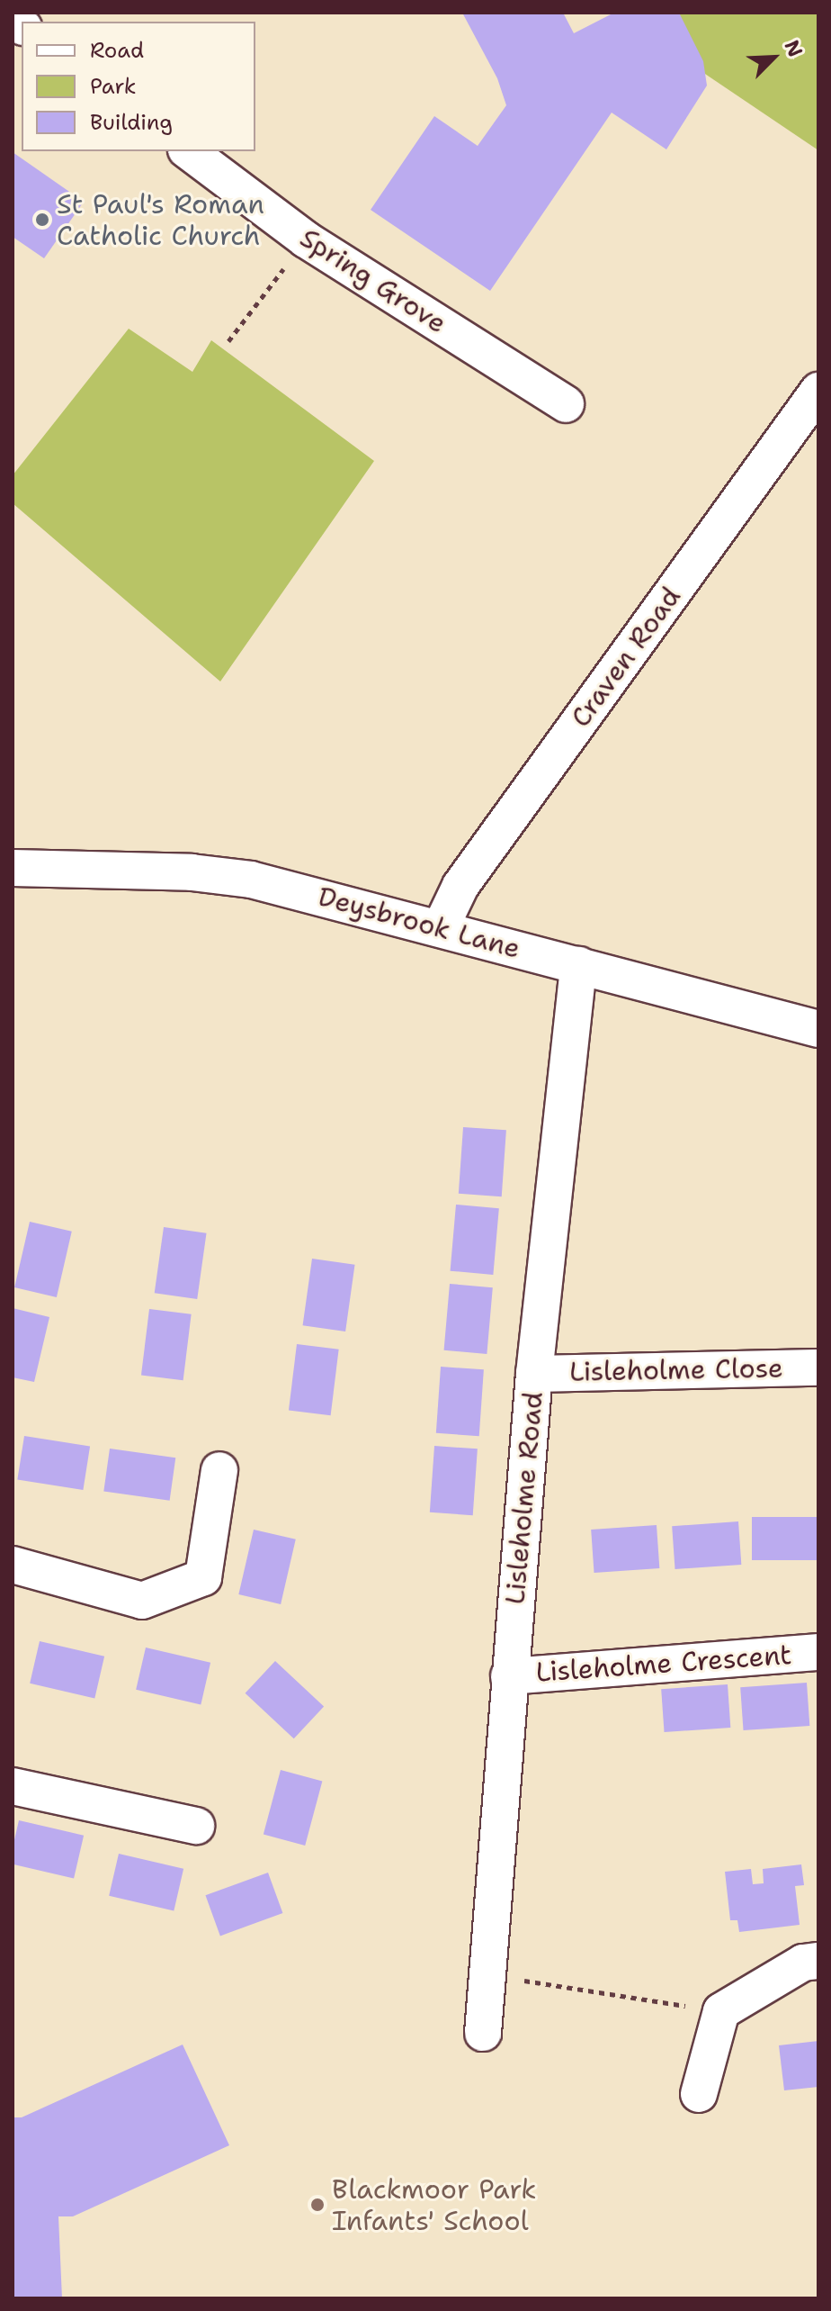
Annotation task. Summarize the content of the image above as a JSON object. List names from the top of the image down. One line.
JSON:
{"streets":{"street":["Spring Grove","Craven Road","Deysbrook Lane","Lisleholme Close","Lisleholme Road","Lisleholme Crescent"]},"crossings":[["Craven Road","Deysbrook Lane"],["Deysbrook Lane","Lisleholme Road"],["Lisleholme Close","Lisleholme Road"],["Lisleholme Road","Lisleholme Crescent"]],"places":["St Paul's Roman Catholic Church","Blackmoor Park Infants' School"],"legend":["Road","Park","Building"],"north":"top right"}
